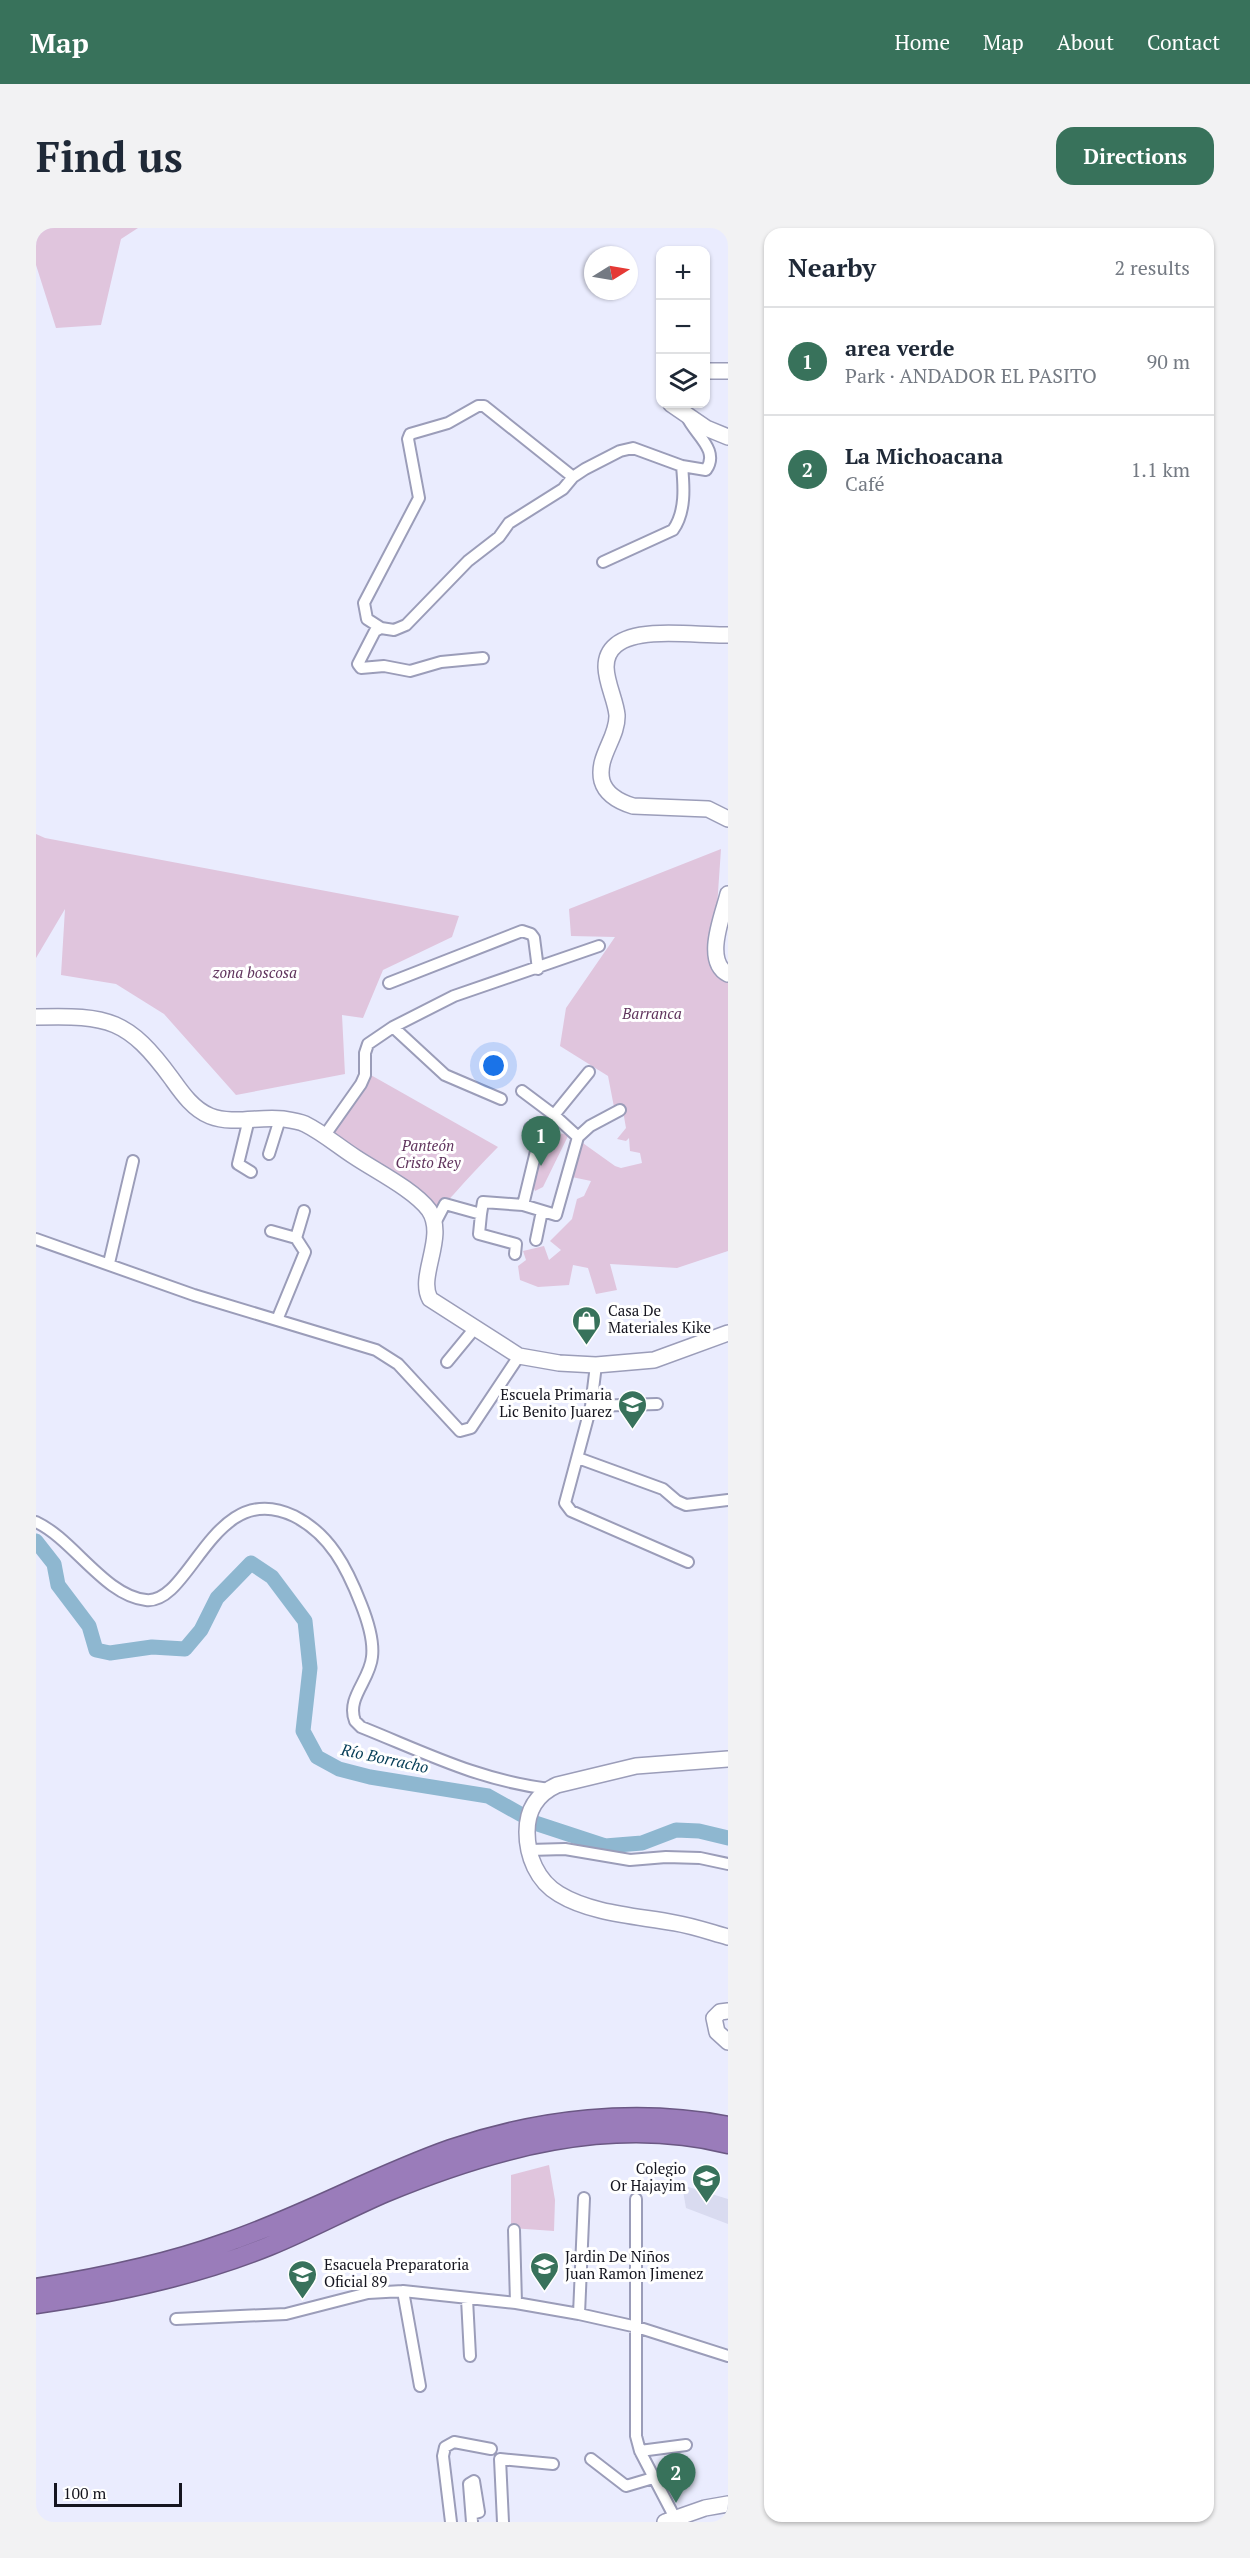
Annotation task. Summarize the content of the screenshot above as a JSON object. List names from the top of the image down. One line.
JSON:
{"water":["Río Borracho"],"parks":["zona boscosa","Barranca","Panteón Cristo Rey"],"places":{"shop":["Casa De Materiales Kike"],"school or university":["Escuela Primaria Lic Benito Juarez","Colegio Or Hajayim","Jardin De Niños Juan Ramon Jimenez","Esacuela Preparatoria Oficial 89"]},"scale_bar":"100 m","north":"right","page":{"header":"Map","nav":["Home","Map","About","Contact"],"buttons":"Directions","title":"Find us","heading":["Nearby","2 results"],"map_buttons":["+","−"],"list":[{"mark":"1","name":"area verde","note":"Park · ANDADOR EL PASITO","value":"90 m"},{"mark":"2","name":"La Michoacana","note":"Café","value":"1.1 km"}],"pins":["1","2"],"scale":"100 m"}}
